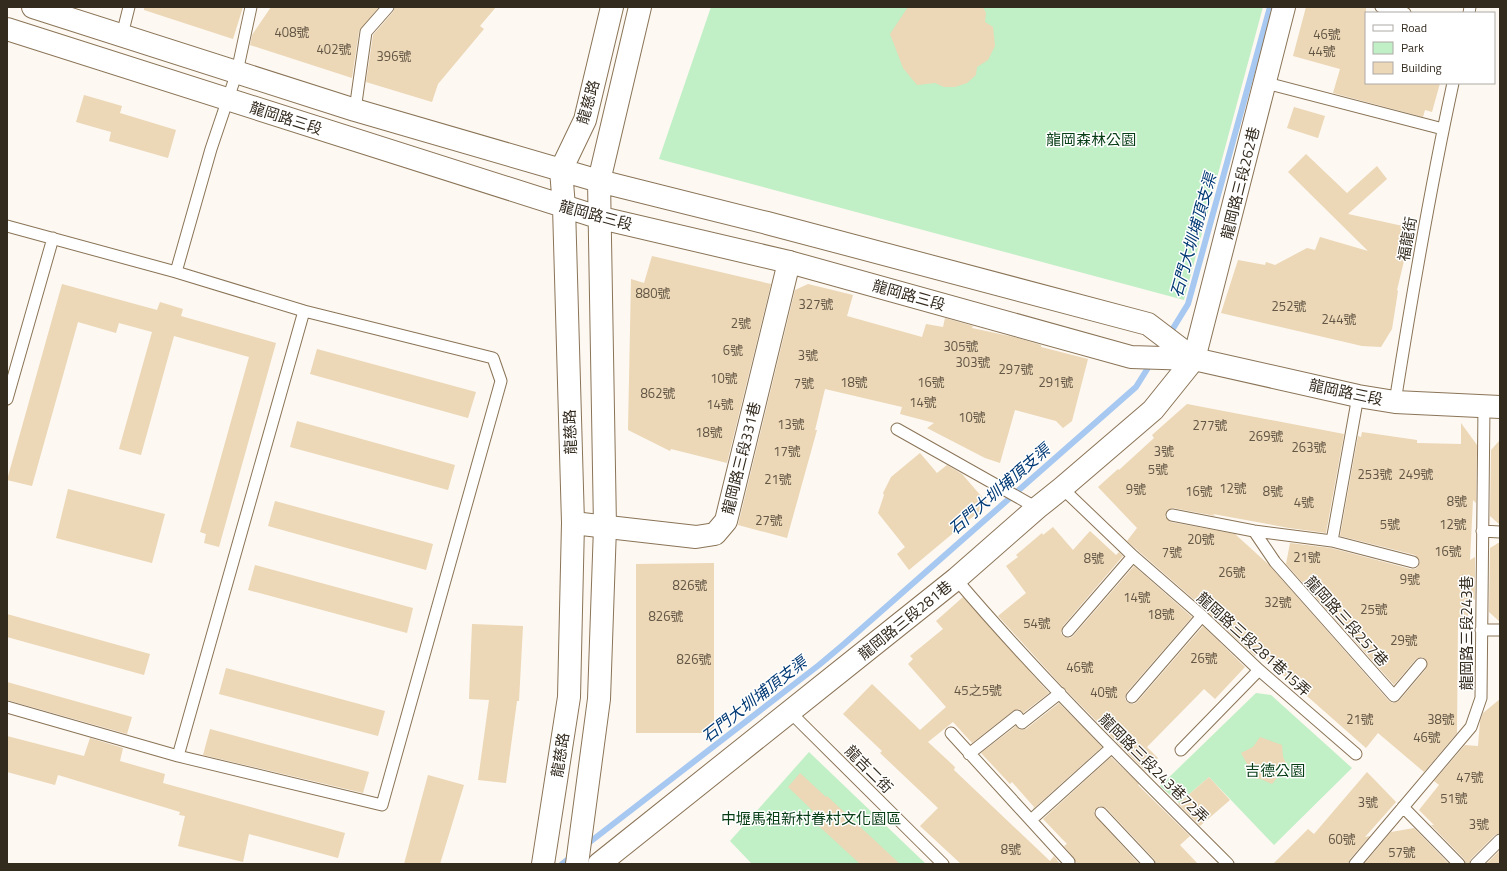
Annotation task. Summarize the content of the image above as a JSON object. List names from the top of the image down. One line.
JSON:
{"streets":{"street":["龍慈路","龍岡路三段","龍岡路三段262巷","龍岡路三段331巷","龍岡路三段281巷"],"lane":["福龍街","龍岡路三段257巷","龍岡路三段243巷","龍岡路三段281巷15弄","龍岡路三段243巷72弄","龍吉二街"]},"crossings":[["龍慈路","龍岡路三段"],["龍慈路","龍岡路三段331巷"],["龍岡路三段","龍岡路三段262巷"],["龍岡路三段","福龍街"],["龍岡路三段","龍岡路三段331巷"],["龍岡路三段","龍岡路三段281巷"],["龍岡路三段","龍岡路三段243巷"],["龍岡路三段262巷","龍岡路三段281巷"],["龍岡路三段281巷","龍岡路三段281巷15弄"],["龍岡路三段281巷","龍岡路三段243巷72弄"],["龍岡路三段281巷","龍吉二街"]],"water":["石門大圳埔頂支渠"],"parks":["龍岡森林公園","吉德公園","中壢馬祖新村眷村文化園區"],"house_numbers":["408號","46號","402號","44號","396號","880號","327號","252號","244號","2號","305號","6號","3號","303號","297號","10號","18號","16號","291號","7號","862號","14號","14號","10號","13號","277號","18號","269號","263號","17號","3號","5號","253號","249號","21號","12號","9號","16號","8號","8號","4號","27號","5號","12號","20號","16號","7號","21號","8號","26號","9號","826號","14號","32號","25號","18號","826號","54號","29號","26號","826號","46號","45之5號","40號","21號","38號","46號","47號","51號","3號","3號","60號","8號","57號"],"legend":["Road","Park","Building"]}
